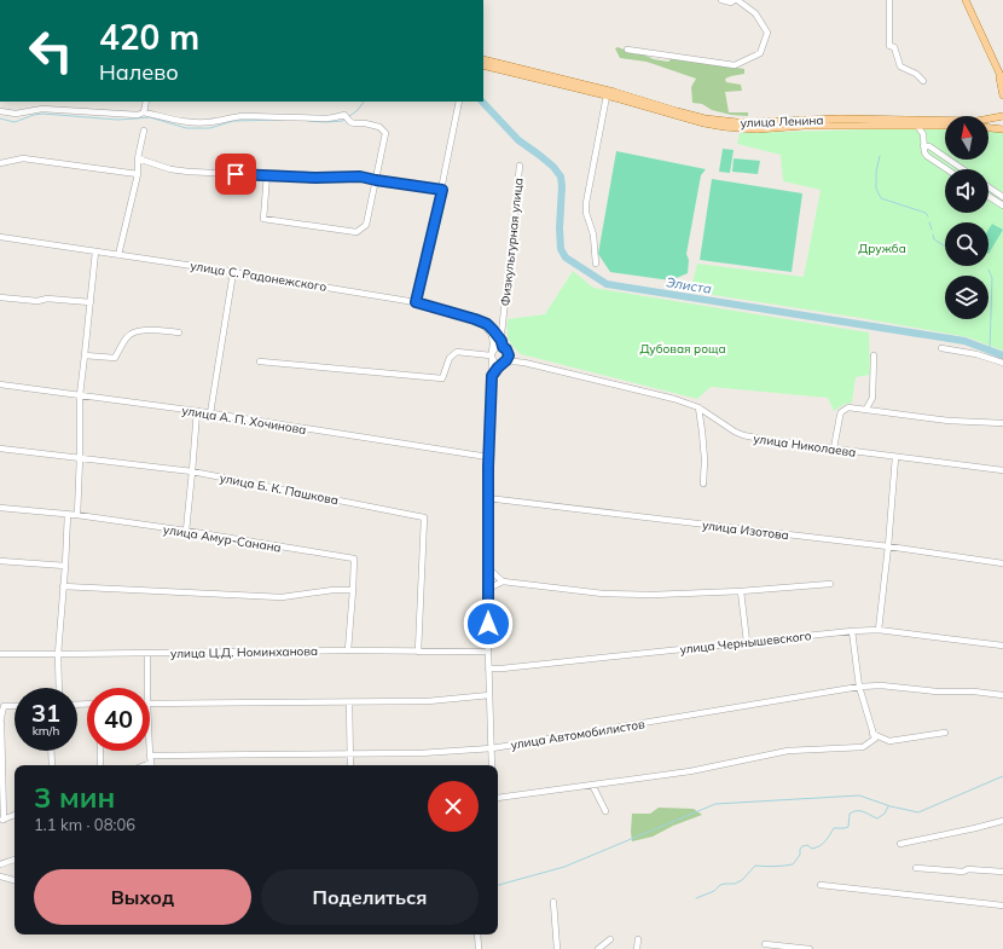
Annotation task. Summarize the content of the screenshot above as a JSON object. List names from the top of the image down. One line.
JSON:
{"streets":{"main road":["улица Ленина"],"street":["Физкультурная улица","улица С. Радонежского","улица А. П. Хочинова","улица Николаева","улица Б. К. Пашкова","улица Изотова","улица Амур-Санана","улица Чернышевского","улица Ц.Д. Номинханова","улица Автомобилистов"]},"crossings":[["Физкультурная улица","улица С. Радонежского"],["Физкультурная улица","улица Николаева"],["улица С. Радонежского","улица Николаева"],["улица Б. К. Пашкова","улица Ц.Д. Номинханова"],["улица Амур-Санана","улица Ц.Д. Номинханова"]],"water":["Элиста"],"parks":["Дружба","Дубовая роща"],"north":"top","page":{"turn":["420 m","Налево"],"speed":"31 km/h","limit":"40","heading":["3 мин","1.1 km · 08:06"],"buttons":["Выход","Поделиться"]}}
